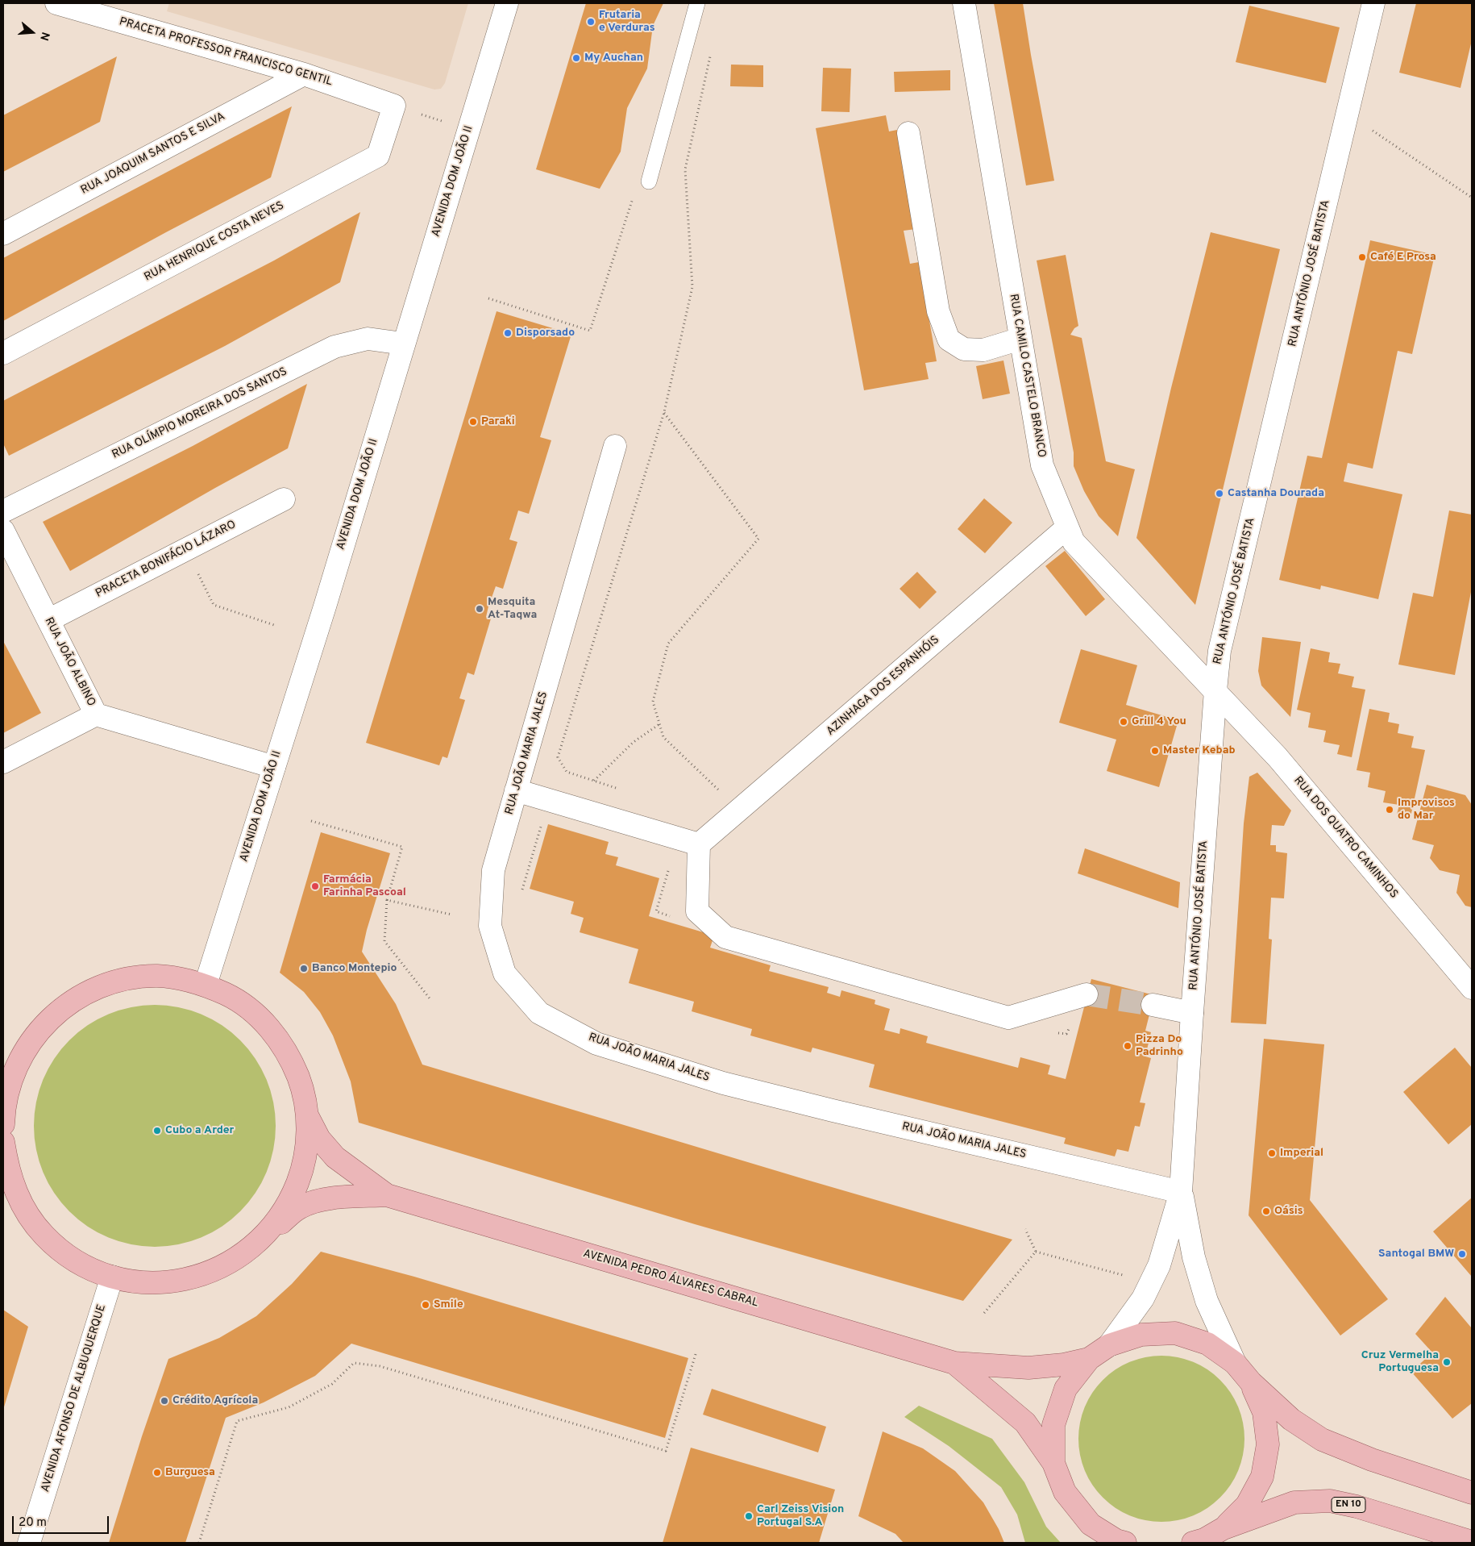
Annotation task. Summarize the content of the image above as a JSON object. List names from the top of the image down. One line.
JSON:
{"streets":{"main road":["AVENIDA PEDRO ÁLVARES CABRAL","EN 10"],"street":["PRACETA PROFESSOR FRANCISCO GENTIL","RUA JOAQUIM SANTOS E SILVA","AVENIDA DOM JOÃO II","RUA HENRIQUE COSTA NEVES","RUA ANTÓNIO JOSÉ BATISTA","RUA CAMILO CASTELO BRANCO","RUA OLÍMPIO MOREIRA DOS SANTOS","PRACETA BONIFÁCIO LÁZARO","RUA JOÃO ALBINO","AZINHAGA DOS ESPANHÓIS","RUA JOÃO MARIA JALES","RUA DOS QUATRO CAMINHOS","AVENIDA AFONSO DE ALBUQUERQUE"]},"crossings":[["PRACETA PROFESSOR FRANCISCO GENTIL","RUA JOAQUIM SANTOS E SILVA"],["PRACETA PROFESSOR FRANCISCO GENTIL","RUA HENRIQUE COSTA NEVES"],["AVENIDA DOM JOÃO II","RUA OLÍMPIO MOREIRA DOS SANTOS"],["AVENIDA DOM JOÃO II","RUA JOÃO ALBINO"],["RUA ANTÓNIO JOSÉ BATISTA","RUA CAMILO CASTELO BRANCO"],["RUA ANTÓNIO JOSÉ BATISTA","RUA JOÃO MARIA JALES"],["RUA ANTÓNIO JOSÉ BATISTA","RUA DOS QUATRO CAMINHOS"],["RUA ANTÓNIO JOSÉ BATISTA","AVENIDA PEDRO ÁLVARES CABRAL"],["RUA CAMILO CASTELO BRANCO","AZINHAGA DOS ESPANHÓIS"],["RUA CAMILO CASTELO BRANCO","RUA DOS QUATRO CAMINHOS"],["PRACETA BONIFÁCIO LÁZARO","RUA JOÃO ALBINO"]],"places":["Frutaria e Verduras","My Auchan","Café E Prosa","Disporsado","Paraki","Castanha Dourada","Mesquita At-Taqwa","Grill 4 You","Master Kebab","Improvisos do Mar","Farmácia Farinha Pascoal","Banco Montepio","Pizza Do Padrinho","Cubo a Arder","Imperial","Oásis","Santogal BMW","Smile","Cruz Vermelha Portuguesa","Crédito Agrícola","Burguesa","Carl Zeiss Vision Portugal S.A"],"scale_bar":"20 m","north":"right"}
